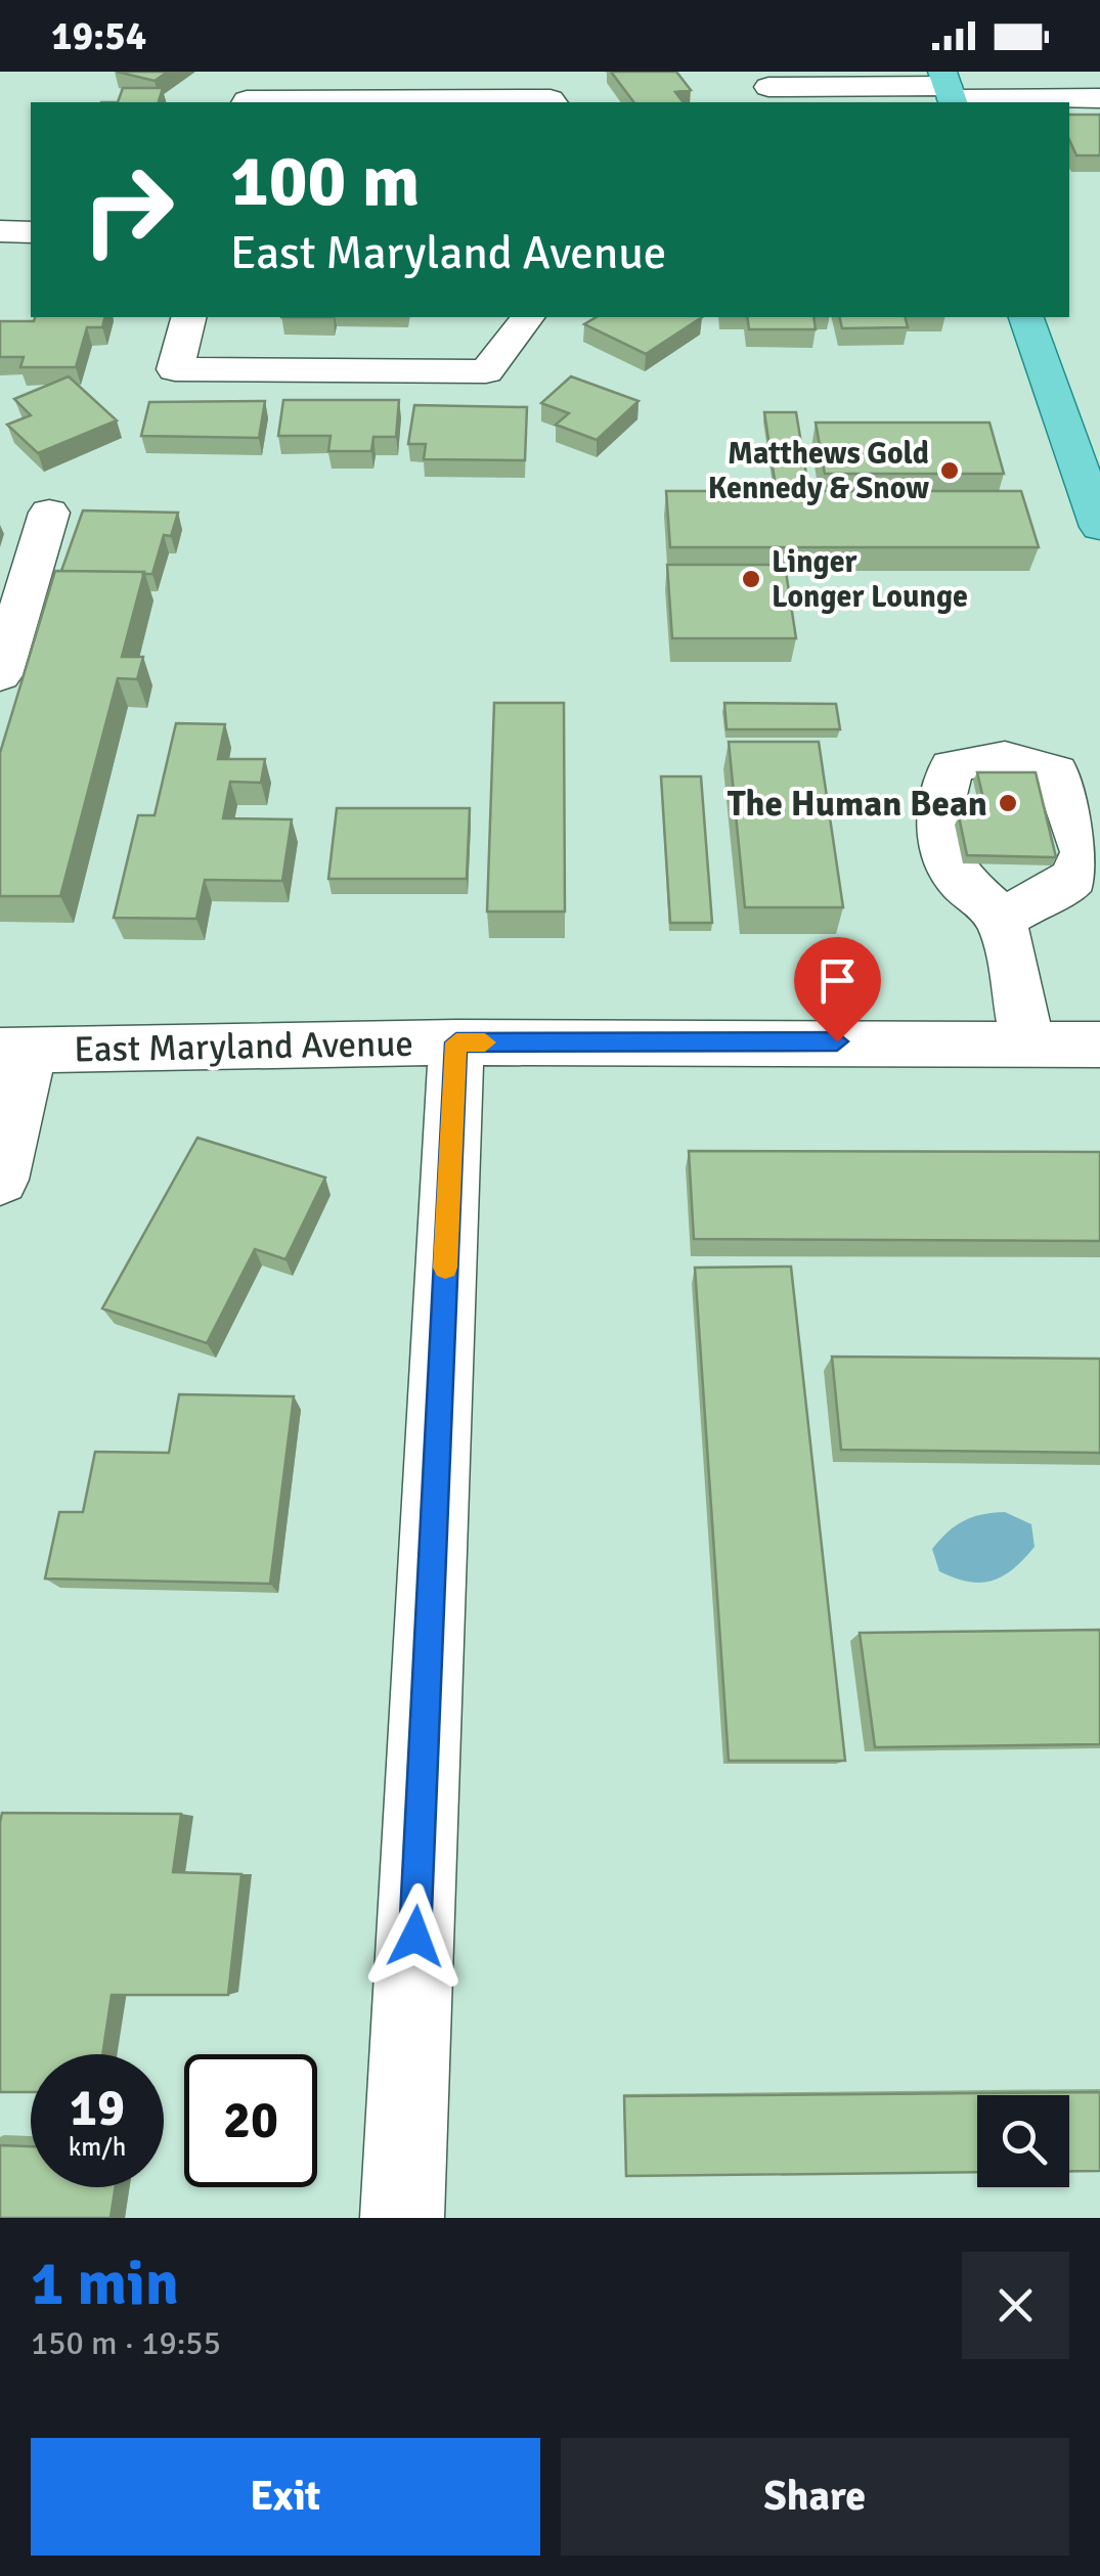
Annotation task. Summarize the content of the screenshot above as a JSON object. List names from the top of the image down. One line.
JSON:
{"streets":{"street":["East Maryland Avenue"]},"places":["Matthews Gold Kennedy & Snow","Linger Longer Lounge","The Human Bean"],"page":{"status":"19:54","turn":["100 m","East Maryland Avenue"],"speed":"19 km/h","limit":"20","heading":["1 min","150 m · 19:55"],"buttons":["Exit","Share"]}}
